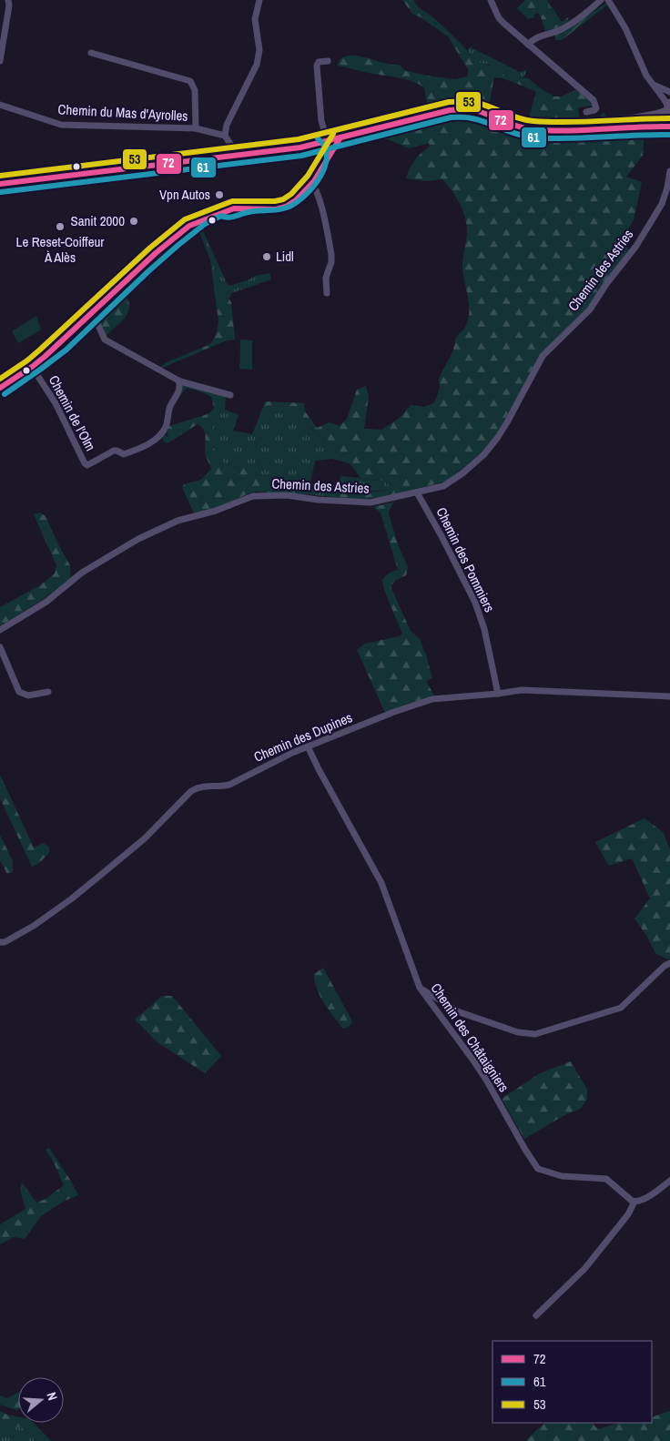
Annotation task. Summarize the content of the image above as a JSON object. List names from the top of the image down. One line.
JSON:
{"streets":{"street":["Chemin du Mas d'Ayrolles","Chemin des Astries","Chemin de l'Olm","Chemin des Pommiers","Chemin des Dupines","Chemin des Châtaigniers"]},"crossings":[["Chemin des Astries","Chemin des Pommiers"],["Chemin des Pommiers","Chemin des Dupines"],["Chemin des Dupines","Chemin des Châtaigniers"]],"places":["Vpn Autos","Sanit 2000","Le Reset-Coiffeur À Alès","Lidl"],"lines":["transit line 53","transit line 72","transit line 61"],"legend":["72","61","53"],"north":"right"}
